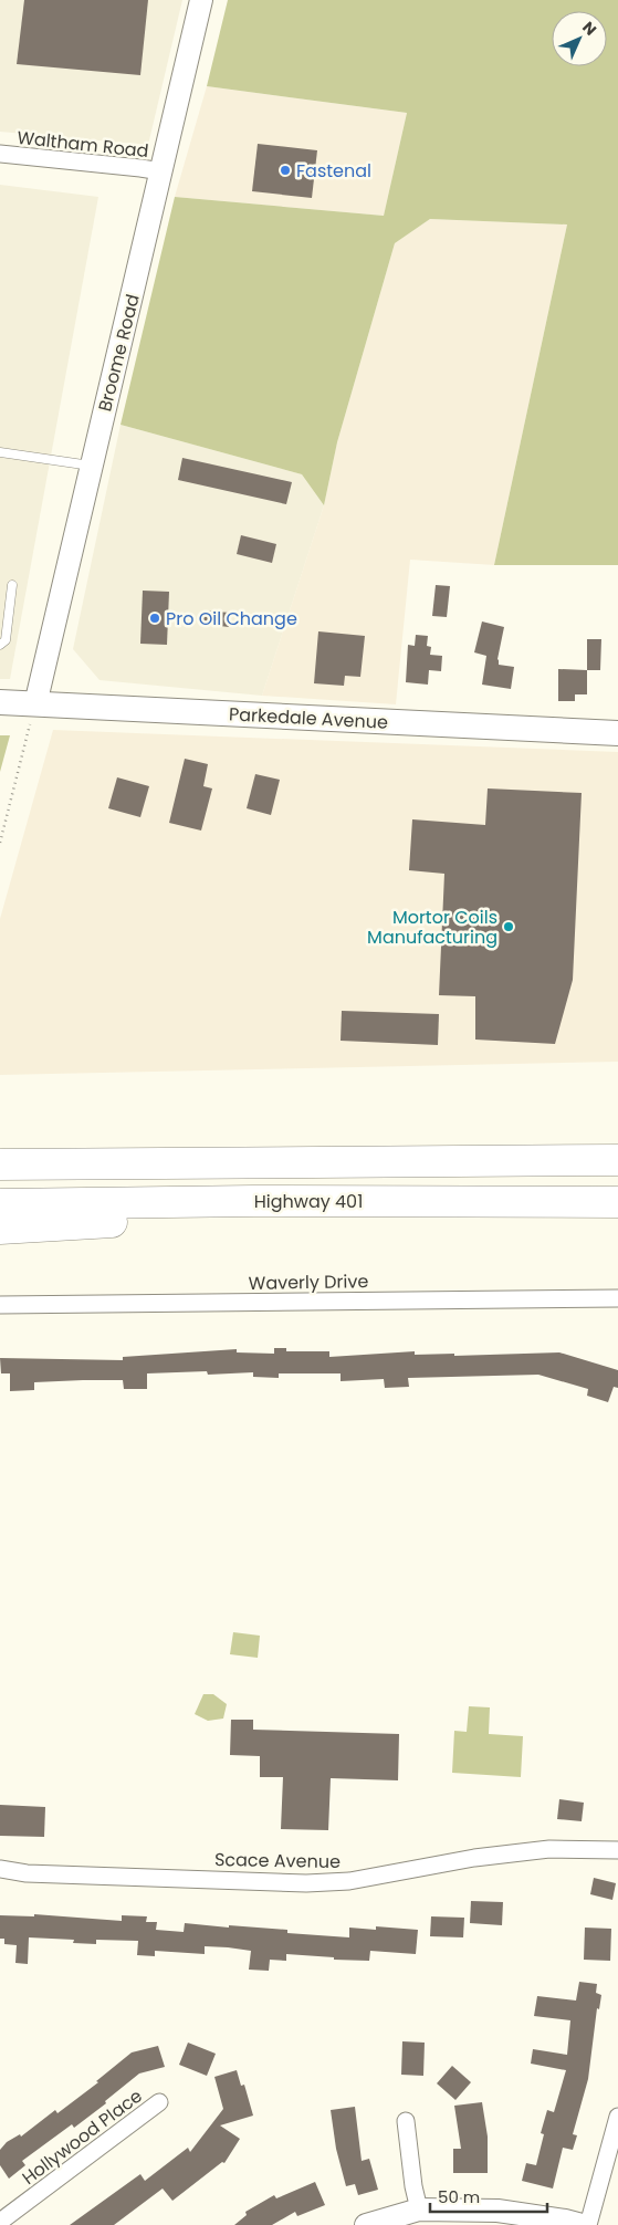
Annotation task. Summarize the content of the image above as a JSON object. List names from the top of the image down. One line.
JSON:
{"streets":{"highway":["Highway 401"],"main road":["Parkedale Avenue"],"street":["Waltham Road","Broome Road","Waverly Drive","Scace Avenue","Hollywood Place"]},"crossings":[["Waltham Road","Broome Road"],["Broome Road","Parkedale Avenue"]],"places":["Fastenal","Pro Oil Change","Mortor Coils Manufacturing"],"scale_bar":"50 m","north":"top right"}
